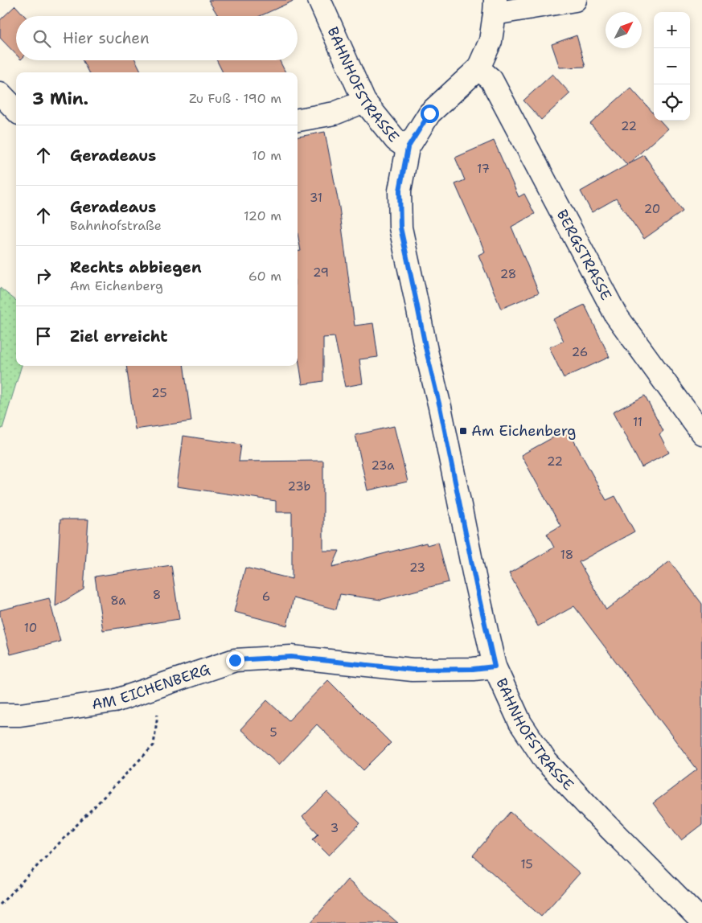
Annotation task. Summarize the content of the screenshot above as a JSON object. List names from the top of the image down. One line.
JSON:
{"streets":{"street":["BAHNHOFSTRASSE","BERGSTRASSE","AM EICHENBERG"]},"crossings":[["BAHNHOFSTRASSE","AM EICHENBERG"]],"places":{"transit":["Am Eichenberg"]},"house_numbers":["22","17","31","20","29","28","26","25","11","22","23a","23b","18","23","8","6","8a","10","5","3","15"],"north":"top right","page":{"map_buttons":["+","−"],"search":"Hier suchen","heading":["3 Min.","Zu Fuß · 190 m"],"list":[["Geradeaus","10 m"],["Geradeaus","Bahnhofstraße","120 m"],["Rechts abbiegen","Am Eichenberg","60 m"],"Ziel erreicht"]}}
